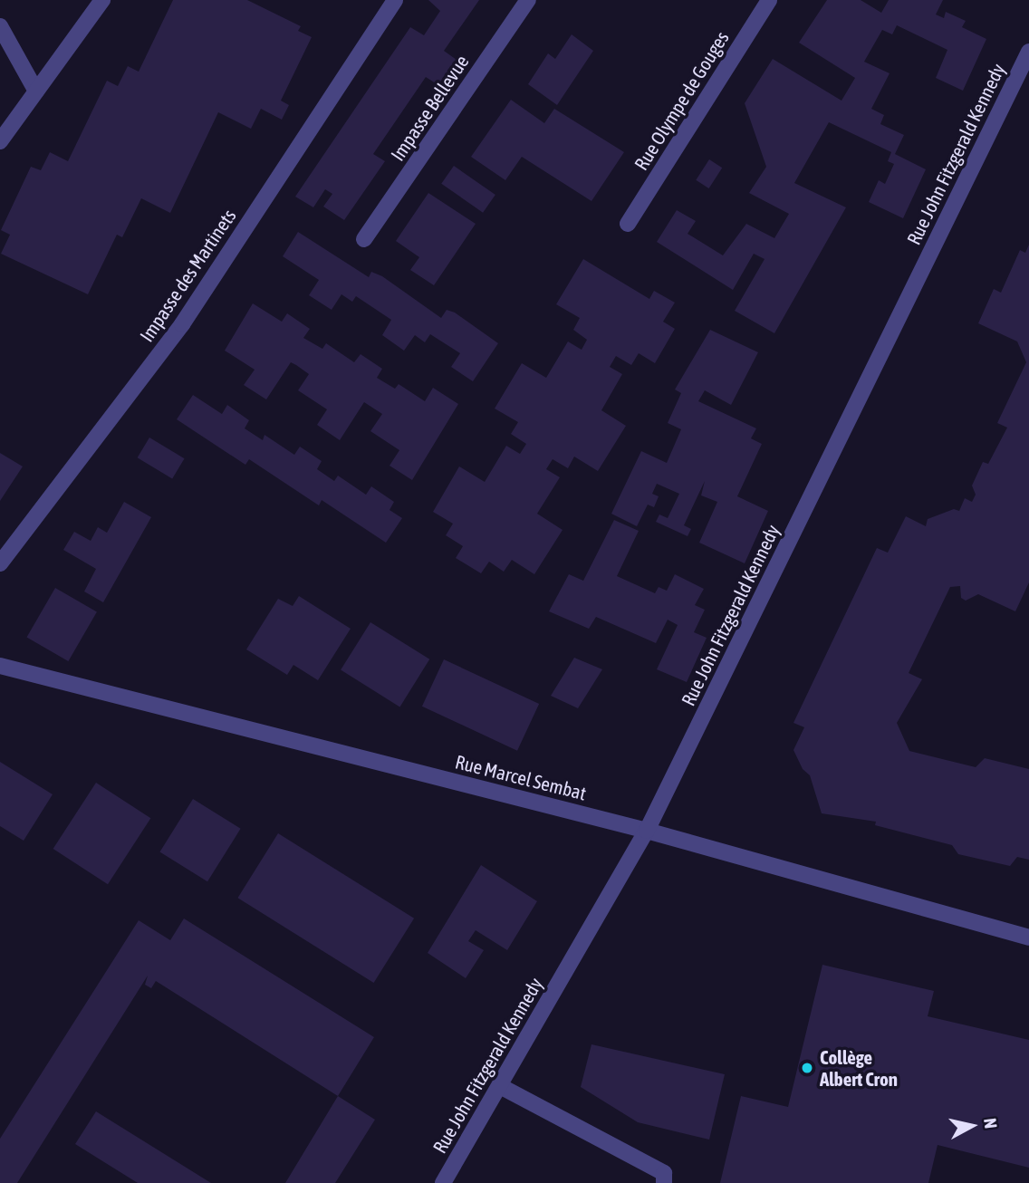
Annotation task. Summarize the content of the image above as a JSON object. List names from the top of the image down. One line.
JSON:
{"streets":{"street":["Rue Olympe de Gouges","Impasse Bellevue","Rue John Fitzgerald Kennedy","Impasse des Martinets","Rue Marcel Sembat"]},"crossings":[["Rue John Fitzgerald Kennedy","Rue Marcel Sembat"]],"places":["Collège Albert Cron"],"north":"right"}
